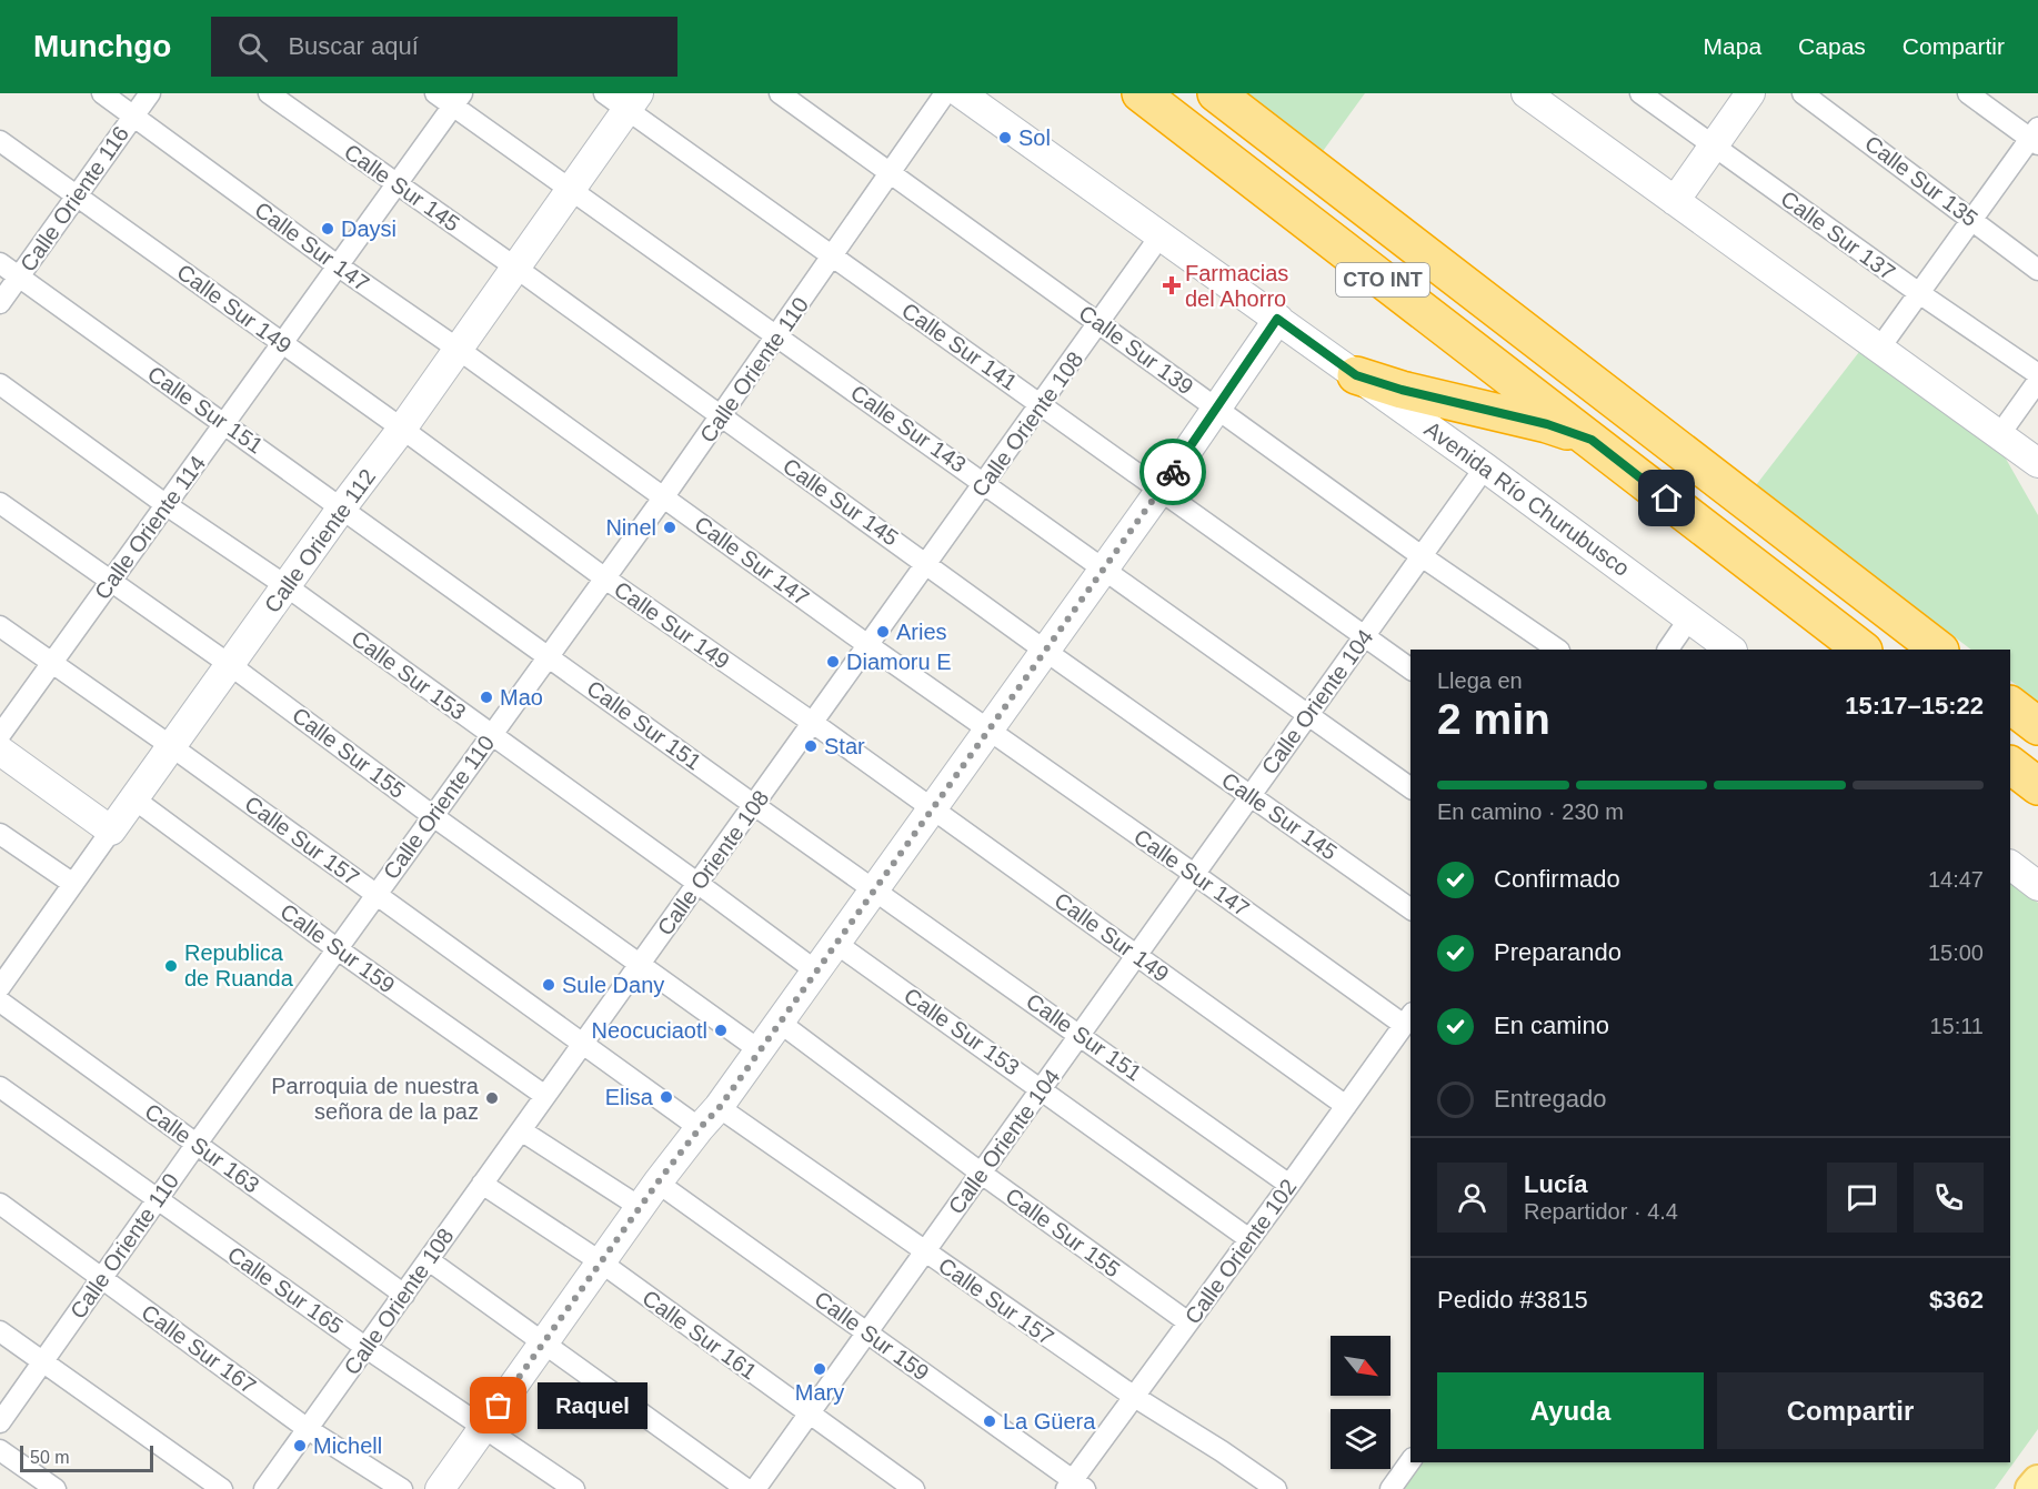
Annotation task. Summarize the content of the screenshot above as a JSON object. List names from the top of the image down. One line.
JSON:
{"streets":{"highway":["CTO INT"],"street":["Calle Sur 135","Calle Sur 145","Calle Oriente 116","Calle Sur 137","Calle Sur 147","Calle Sur 149","Calle Sur 141","Calle Sur 139","Calle Oriente 110","Calle Sur 151","Calle Oriente 108","Calle Sur 143","Avenida Río Churubusco","Calle Oriente 114","Calle Oriente 112","Calle Sur 153","Calle Oriente 104","Calle Sur 155","Calle Sur 157","Calle Sur 159","Calle Sur 163","Calle Oriente 102","Calle Sur 165","Calle Sur 161","Calle Sur 167"]},"crossings":[["Calle Sur 145","Calle Oriente 110"],["Calle Sur 145","Calle Oriente 108"],["Calle Sur 145","Calle Oriente 114"],["Calle Sur 145","Calle Oriente 112"],["Calle Sur 145","Calle Oriente 104"],["Calle Oriente 116","Calle Sur 147"],["Calle Oriente 116","Calle Sur 149"],["Calle Oriente 116","Calle Sur 151"],["Calle Sur 147","Calle Oriente 110"],["Calle Sur 147","Calle Oriente 108"],["Calle Sur 147","Calle Oriente 114"],["Calle Sur 147","Calle Oriente 112"],["Calle Sur 147","Calle Oriente 104"],["Calle Sur 147","Calle Oriente 102"],["Calle Sur 149","Calle Oriente 110"],["Calle Sur 149","Calle Oriente 108"],["Calle Sur 149","Calle Oriente 114"],["Calle Sur 149","Calle Oriente 112"],["Calle Sur 149","Calle Oriente 104"],["Calle Sur 149","Calle Oriente 102"],["Calle Sur 141","Calle Oriente 110"],["Calle Sur 141","Calle Oriente 108"],["Calle Sur 141","Calle Oriente 112"],["Calle Sur 141","Calle Oriente 104"],["Calle Sur 139","Calle Oriente 110"],["Calle Sur 139","Calle Oriente 108"],["Calle Sur 139","Calle Oriente 104"],["Calle Oriente 110","Calle Sur 151"],["Calle Oriente 110","Calle Sur 143"],["Calle Oriente 110","Calle Sur 153"],["Calle Oriente 110","Calle Sur 155"],["Calle Oriente 110","Calle Sur 157"],["Calle Oriente 110","Calle Sur 159"],["Calle Oriente 110","Calle Sur 163"],["Calle Oriente 110","Calle Sur 165"],["Calle Oriente 110","Calle Sur 167"],["Calle Sur 151","Calle Oriente 108"],["Calle Sur 151","Calle Oriente 114"],["Calle Sur 151","Calle Oriente 112"],["Calle Sur 151","Calle Oriente 104"],["Calle Sur 151","Calle Oriente 102"],["Calle Oriente 108","Calle Sur 143"],["Calle Oriente 108","Avenida Río Churubusco"],["Calle Oriente 108","Calle Sur 153"],["Calle Oriente 108","Calle Sur 155"],["Calle Oriente 108","Calle Sur 157"],["Calle Oriente 108","Calle Sur 159"],["Calle Oriente 108","Calle Sur 163"],["Calle Oriente 108","Calle Sur 165"],["Calle Oriente 108","Calle Sur 161"],["Calle Oriente 108","Calle Sur 167"],["Calle Sur 143","Calle Oriente 114"],["Calle Sur 143","Calle Oriente 112"],["Calle Sur 143","Calle Oriente 104"],["Avenida Río Churubusco","Calle Oriente 104"],["Calle Oriente 114","Calle Sur 153"],["Calle Oriente 114","Calle Sur 155"],["Calle Oriente 114","Calle Sur 157"],["Calle Oriente 112","Calle Sur 153"],["Calle Oriente 112","Calle Sur 155"],["Calle Oriente 112","Calle Sur 157"],["Calle Oriente 112","Calle Sur 159"],["Calle Sur 153","Calle Oriente 104"],["Calle Sur 153","Calle Oriente 102"],["Calle Oriente 104","Calle Sur 155"],["Calle Oriente 104","Calle Sur 157"],["Calle Oriente 104","Calle Sur 159"],["Calle Oriente 104","Calle Sur 161"],["Calle Sur 155","Calle Oriente 102"],["Calle Sur 157","Calle Oriente 102"],["Calle Sur 159","Calle Oriente 102"]],"places":{"other":["Sol","Daysi","Ninel","Aries","Diamoru E","Mao","Star","Republica de Ruanda","Sule Dany","Neocuciaotl","Elisa","Parroquia de nuestra señora de la paz","Mary","Raquel","La Güera","Michell"],"health":["Farmacias del Ahorro"]},"scale_bar":"50 m","north":"bottom right","page":{"header":"Munchgo","search":"Buscar aquí","nav":["Mapa","Capas","Compartir"],"heading":["2 min","Llega en","15:17–15:22"],"panel":["Lucía","Repartidor · 4.4","Pedido #3815","$362"],"bar":"En camino · 230 m","list":[["Confirmado","14:47"],["Preparando","15:00"],["En camino","15:11"],"Entregado"],"buttons":["Ayuda","Compartir"],"bubble":"Raquel","scale":"50 m"}}
